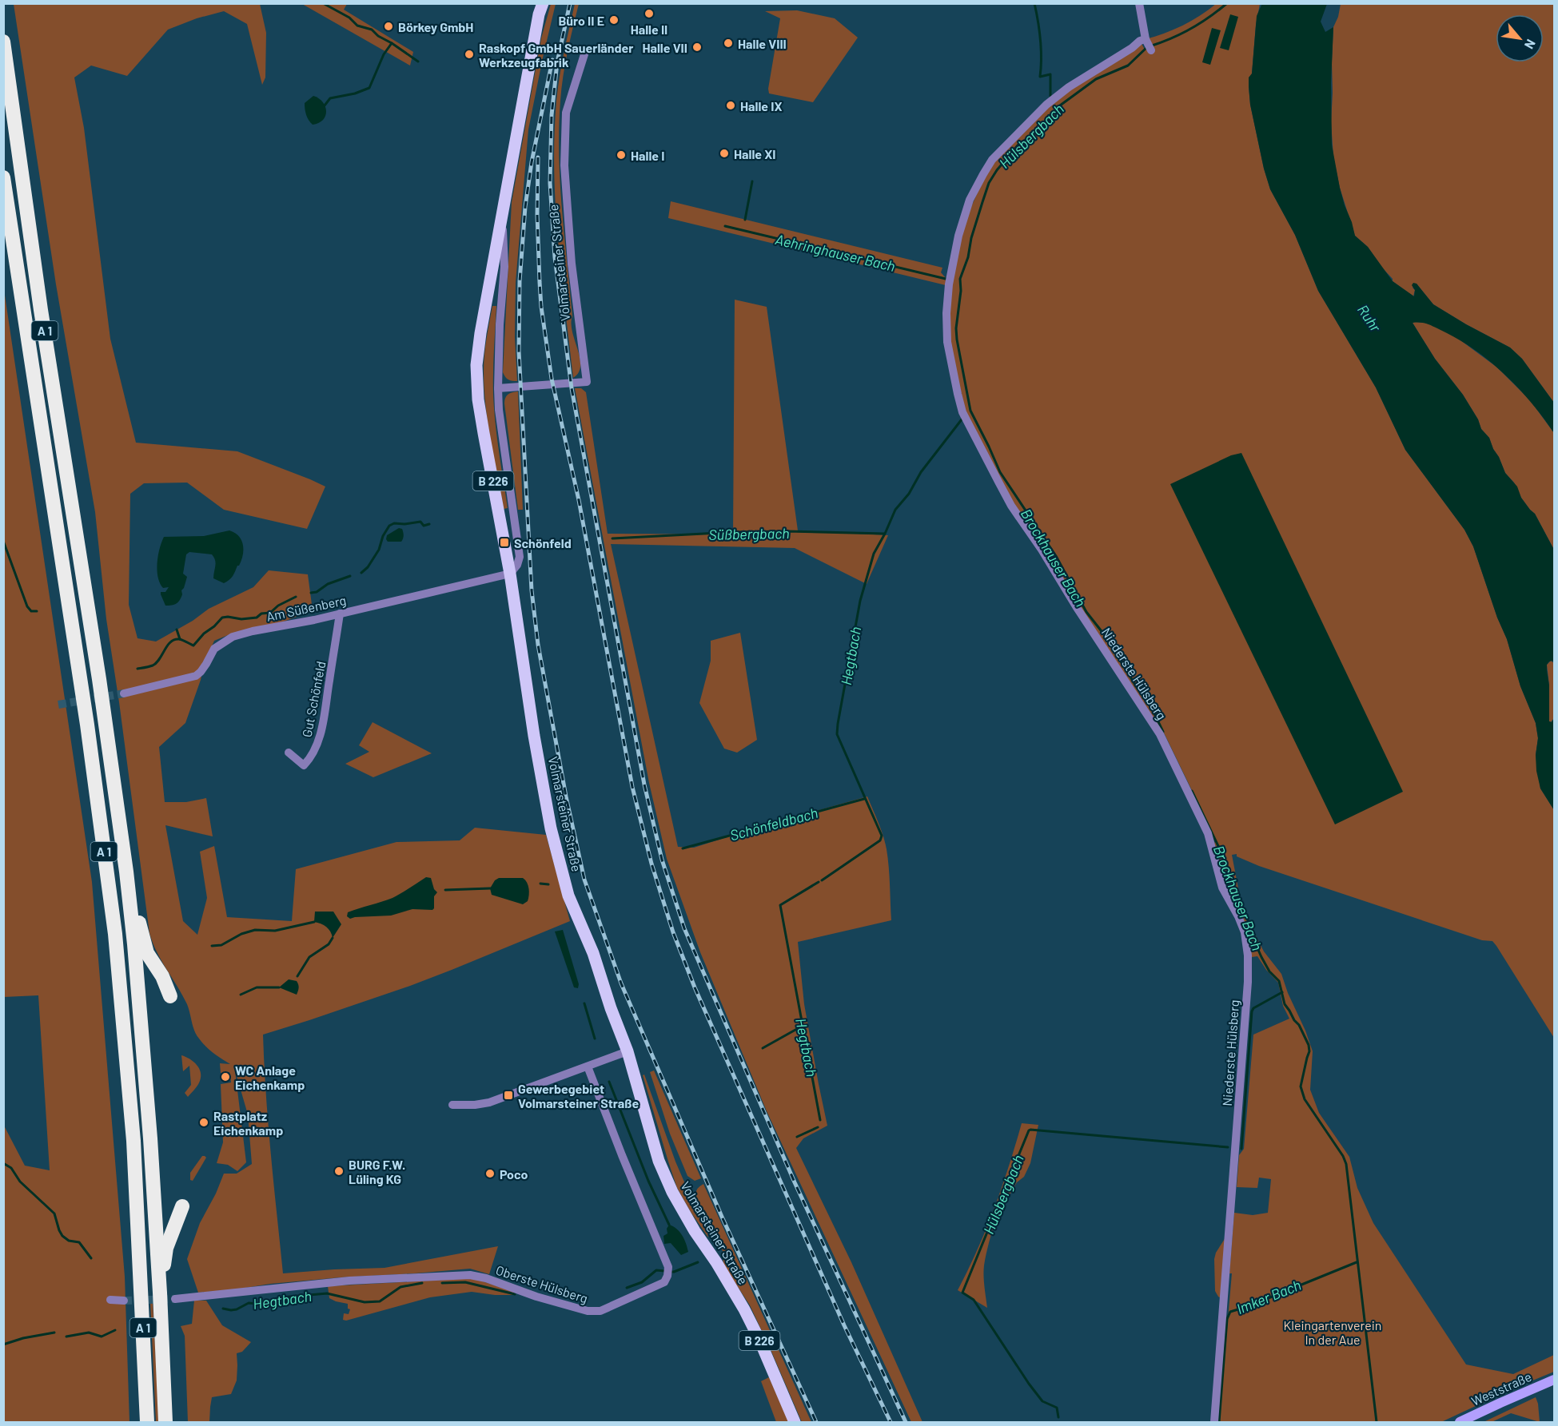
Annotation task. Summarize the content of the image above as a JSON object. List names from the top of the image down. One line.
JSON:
{"streets":{"highway":["A 1"],"main road":["Volmarsteiner Straße","B 226"],"street":["Am Süßenberg","Niederste Hülsberg","Gut Schönfeld","Oberste Hülsberg","Weststraße"]},"crossings":[["Volmarsteiner Straße","Am Süßenberg"],["Am Süßenberg","Gut Schönfeld"]],"water":["Hülsbergbach","Aehringhauser Bach","Ruhr","Süßbergbach","Brockhauser Bach","Hegtbach","Schönfeldbach","Imker Bach"],"parks":["Kleingartenverein In der Aue"],"places":{"other":["Halle II","Büro II E","Börkey GmbH","Halle VIII","Halle VII","Raskopf GmbH Sauerländer Werkzeugfabrik","Halle IX","Halle XI","Halle I","WC Anlage Eichenkamp","Rastplatz Eichenkamp","BURG F.W. Lüling KG","Poco"],"transit":["Schönfeld","Gewerbegebiet Volmarsteiner Straße"]},"north":"bottom right"}
